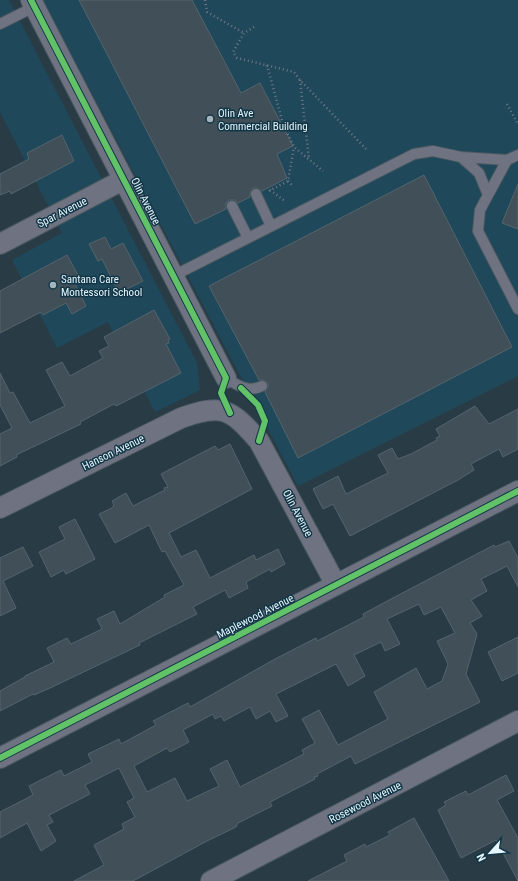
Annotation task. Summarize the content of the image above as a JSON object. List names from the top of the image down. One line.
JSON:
{"streets":{"street":["Olin Avenue","Spar Avenue","Hanson Avenue","Maplewood Avenue","Rosewood Avenue"]},"crossings":[["Olin Avenue","Spar Avenue"],["Olin Avenue","Hanson Avenue"],["Olin Avenue","Maplewood Avenue"]],"places":["Olin Ave Commercial Building","Santana Care Montessori School"],"north":"bottom left"}
